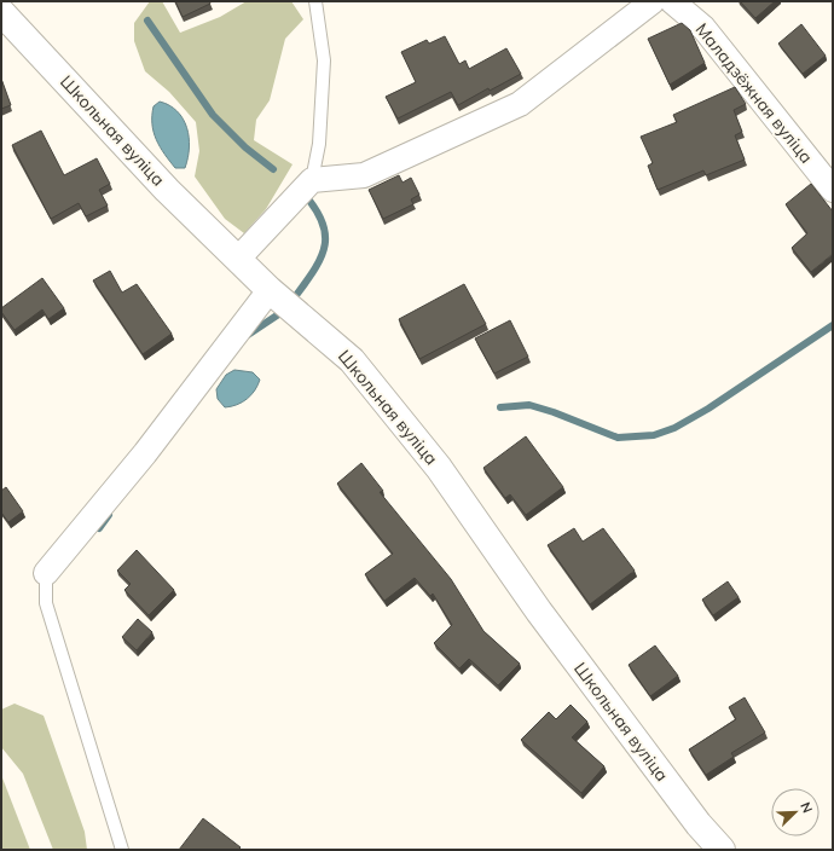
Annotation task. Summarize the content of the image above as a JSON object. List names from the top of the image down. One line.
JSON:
{"streets":{"street":["Маладзёжная вуліца","Школьная вуліца"]},"north":"top right"}
